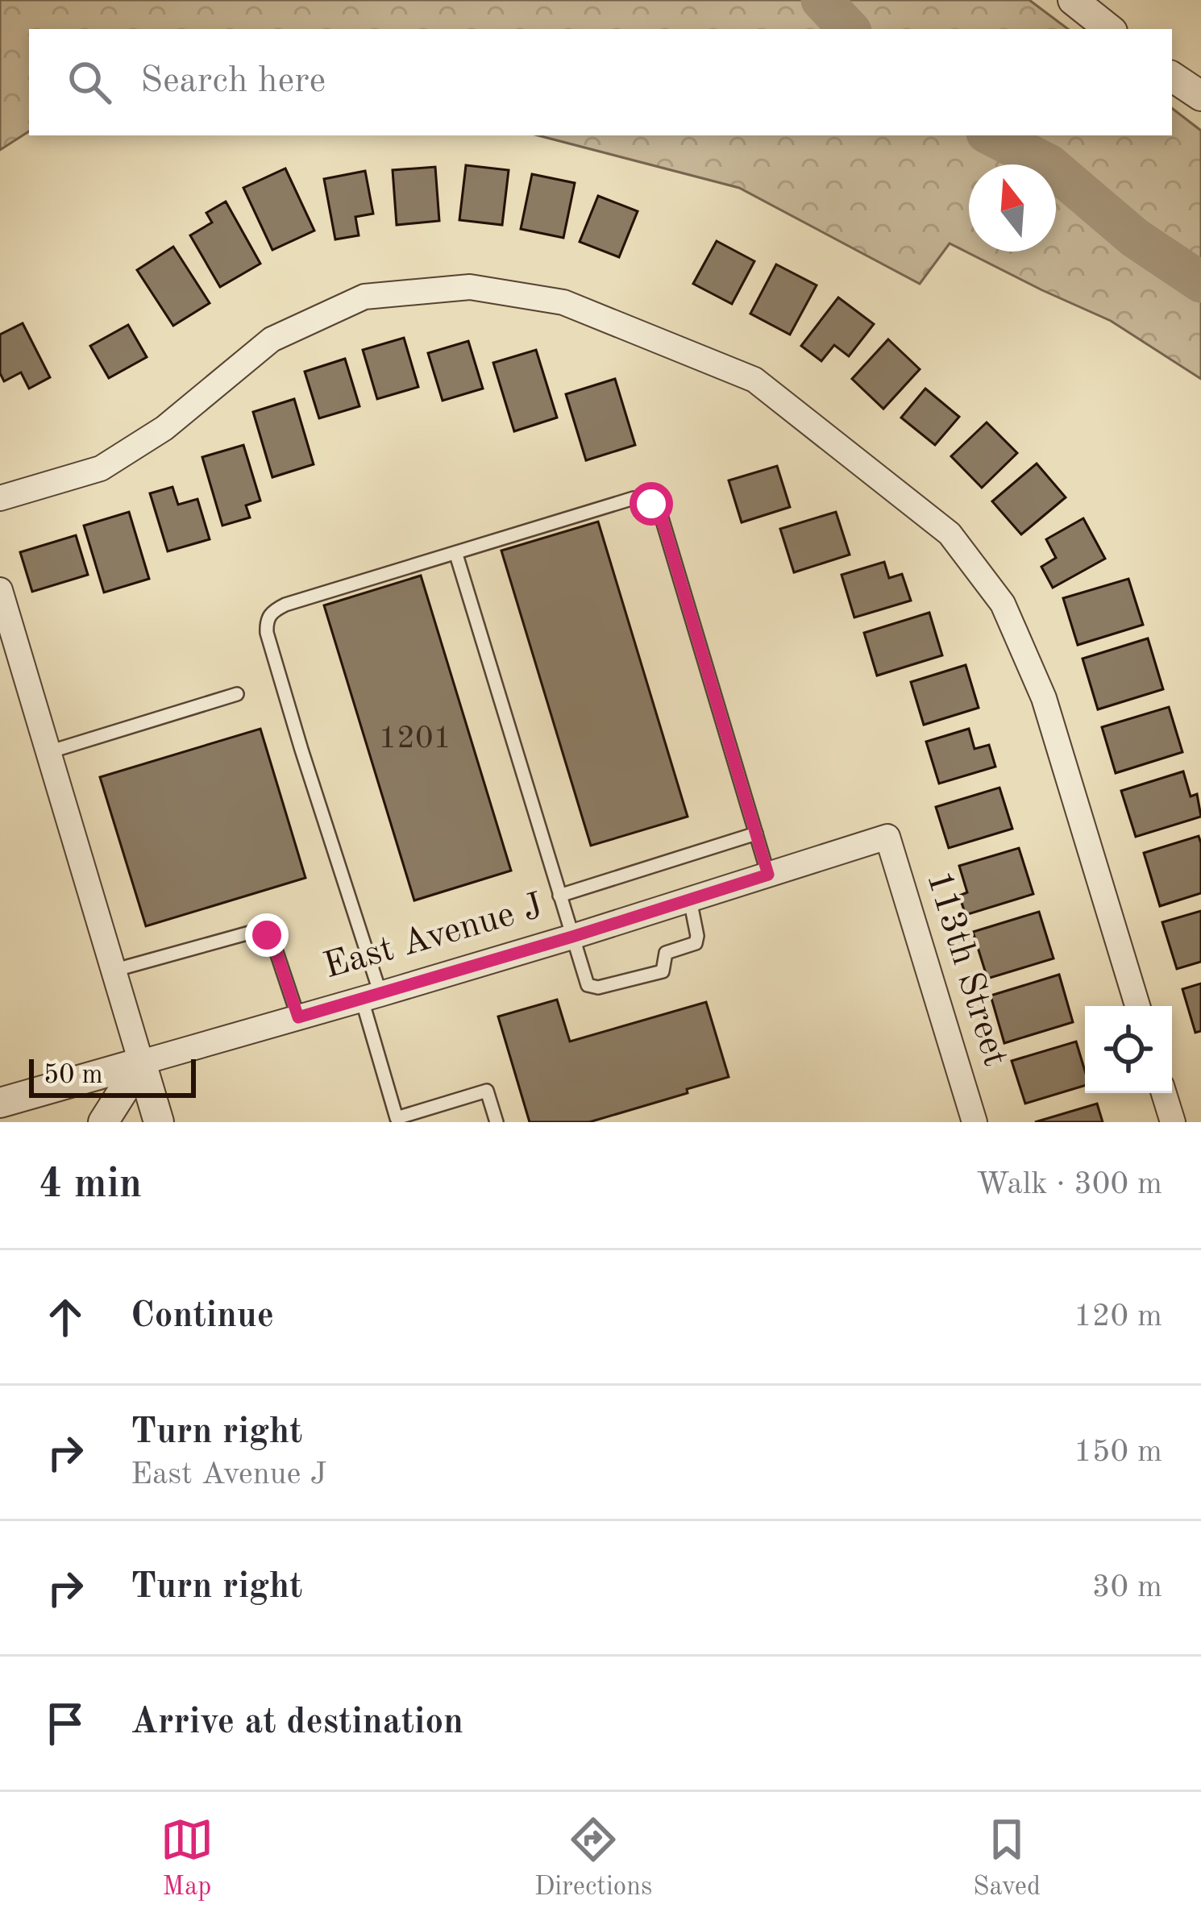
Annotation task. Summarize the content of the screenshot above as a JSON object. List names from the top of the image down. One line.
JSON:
{"streets":{"street":["East Avenue J","113th Street"]},"crossings":[["East Avenue J","113th Street"]],"house_numbers":["1201"],"scale_bar":"50 m","north":"top","page":{"search":"Search here","scale":"50 m","heading":["4 min","Walk · 300 m"],"list":[["Continue","120 m"],["Turn right","East Avenue J","150 m"],["Turn right","30 m"],"Arrive at destination"],"nav":["Map","Directions","Saved"]}}
